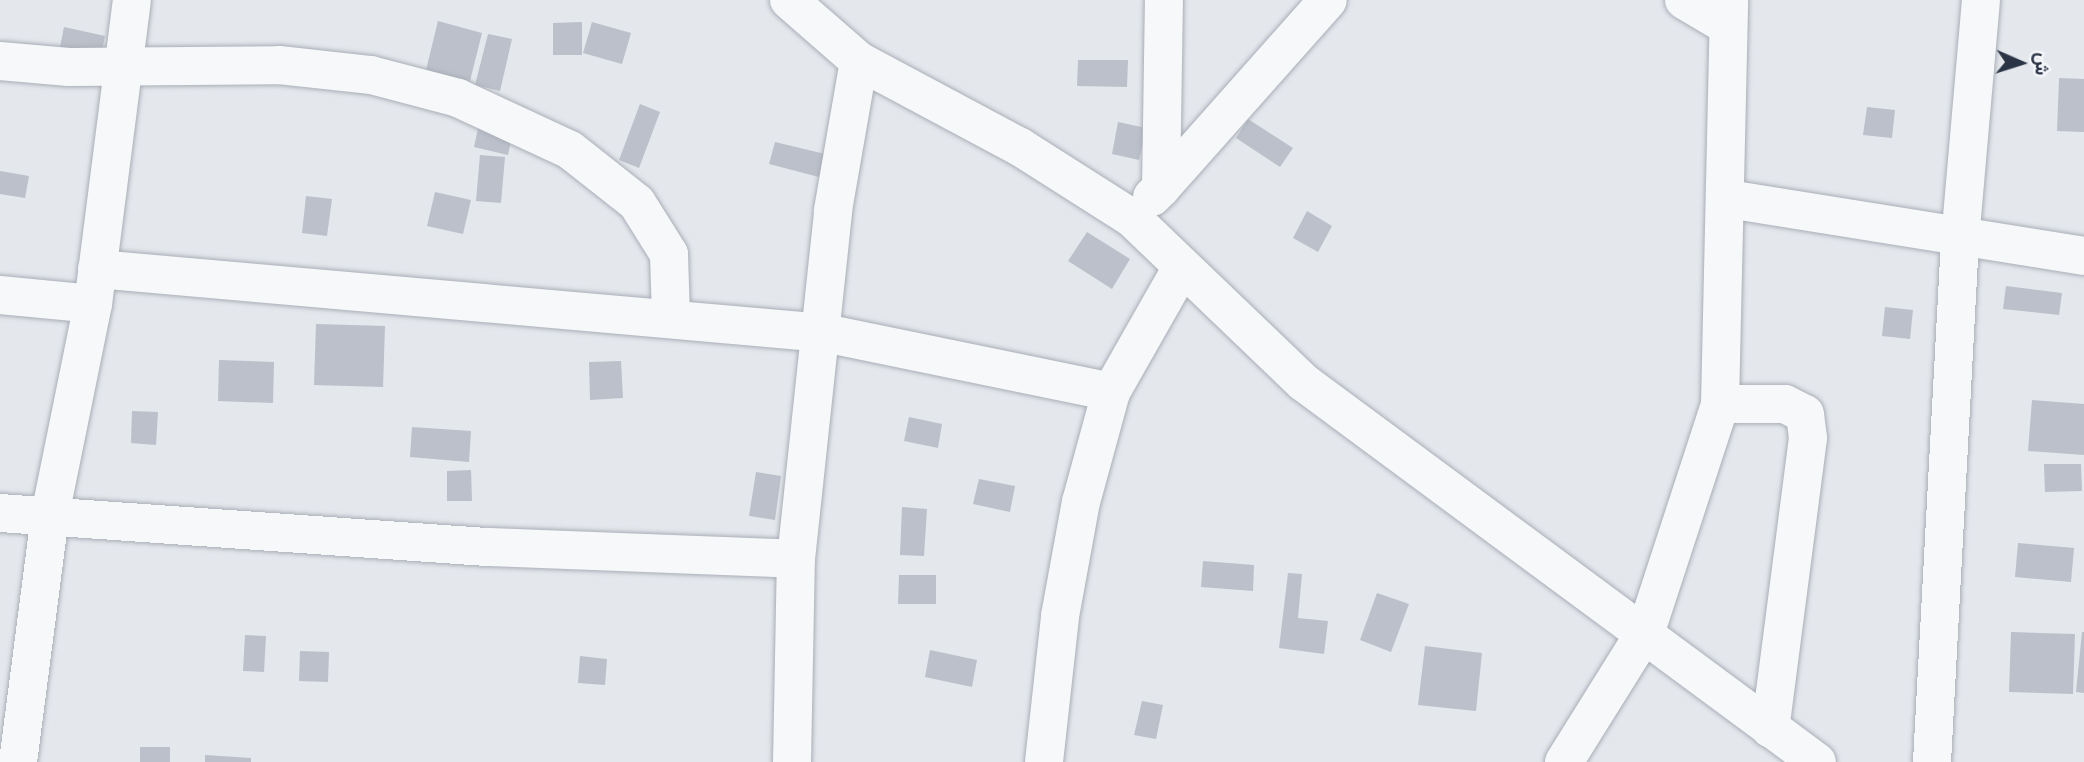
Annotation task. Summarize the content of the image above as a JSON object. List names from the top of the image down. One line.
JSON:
{"north":"right"}
